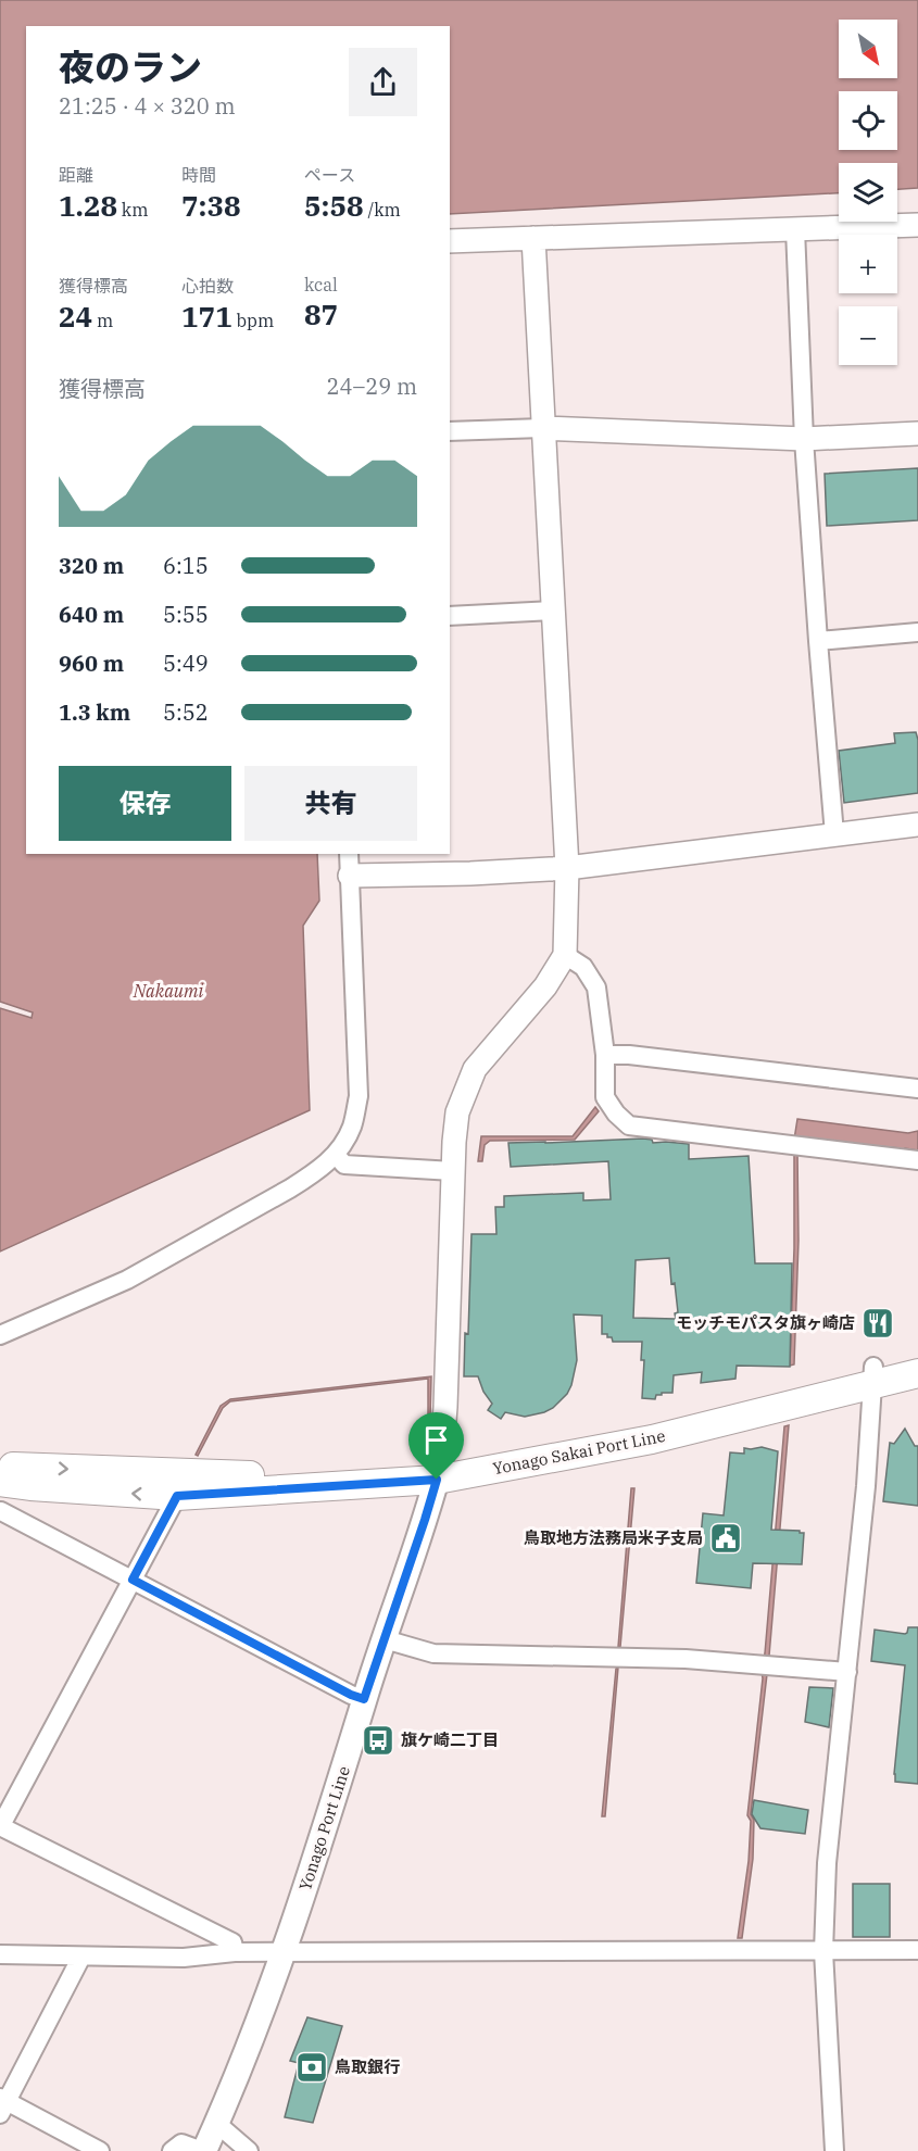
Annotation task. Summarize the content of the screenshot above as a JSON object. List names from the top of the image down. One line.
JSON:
{"streets":{"main road":["Yonago Sakai Port Line","Yonago Port Line"]},"crossings":[["Yonago Sakai Port Line","Yonago Port Line"]],"water":["Nakaumi"],"places":{"restaurant":["モッチモパスタ旗ヶ崎店"],"public building":["鳥取地方法務局米子支局"],"bus stop":["旗ケ崎二丁目"],"bank":["鳥取銀行"]},"north":"bottom right","page":{"map_buttons":["+","−"],"heading":["夜のラン","21:25 · 4 × 320 m"],"stats":[["距離","1.28 km"],["時間","7:38"],["ペース","5:58 /km"],["獲得標高","24 m"],["心拍数","171 bpm"],["kcal","87"]],"chart":["獲得標高","24–29 m"],"list":[{"name":"320 m","note":"6:15"},{"name":"640 m","note":"5:55"},{"name":"960 m","note":"5:49"},{"name":"1.3 km","note":"5:52"}],"buttons":["保存","共有"]}}
